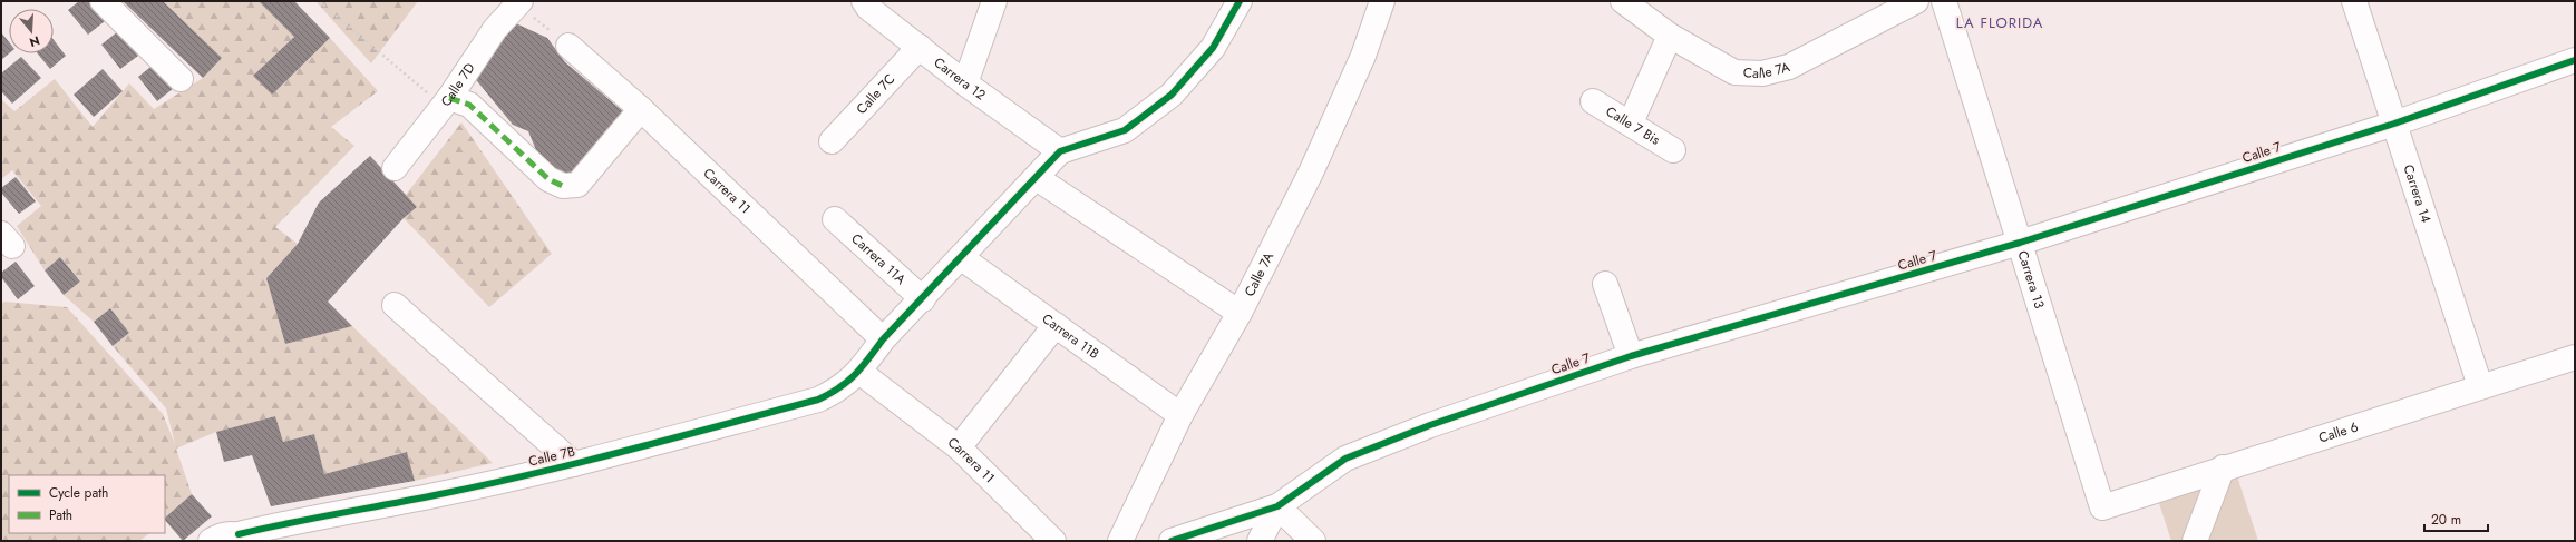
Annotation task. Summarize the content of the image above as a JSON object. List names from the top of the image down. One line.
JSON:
{"streets":{"street":["Calle 7A","Carrera 12","Calle 7D","Calle 7C","Calle 7 Bis","Calle 7","Carrera 11","Carrera 14","Carrera 11A","Carrera 13","Carrera 11B","Calle 6","Calle 7B"]},"crossings":[["Calle 7A","Carrera 11B"],["Carrera 12","Calle 7C"],["Carrera 12","Calle 7B"],["Calle 7","Carrera 14"],["Calle 7","Carrera 13"],["Carrera 11","Calle 7B"],["Carrera 14","Calle 6"],["Carrera 11A","Calle 7B"],["Carrera 13","Calle 6"],["Carrera 11B","Calle 7B"]],"districts":["LA FLORIDA"],"legend":["Cycle path","Path"],"scale_bar":"20 m","north":"bottom"}
